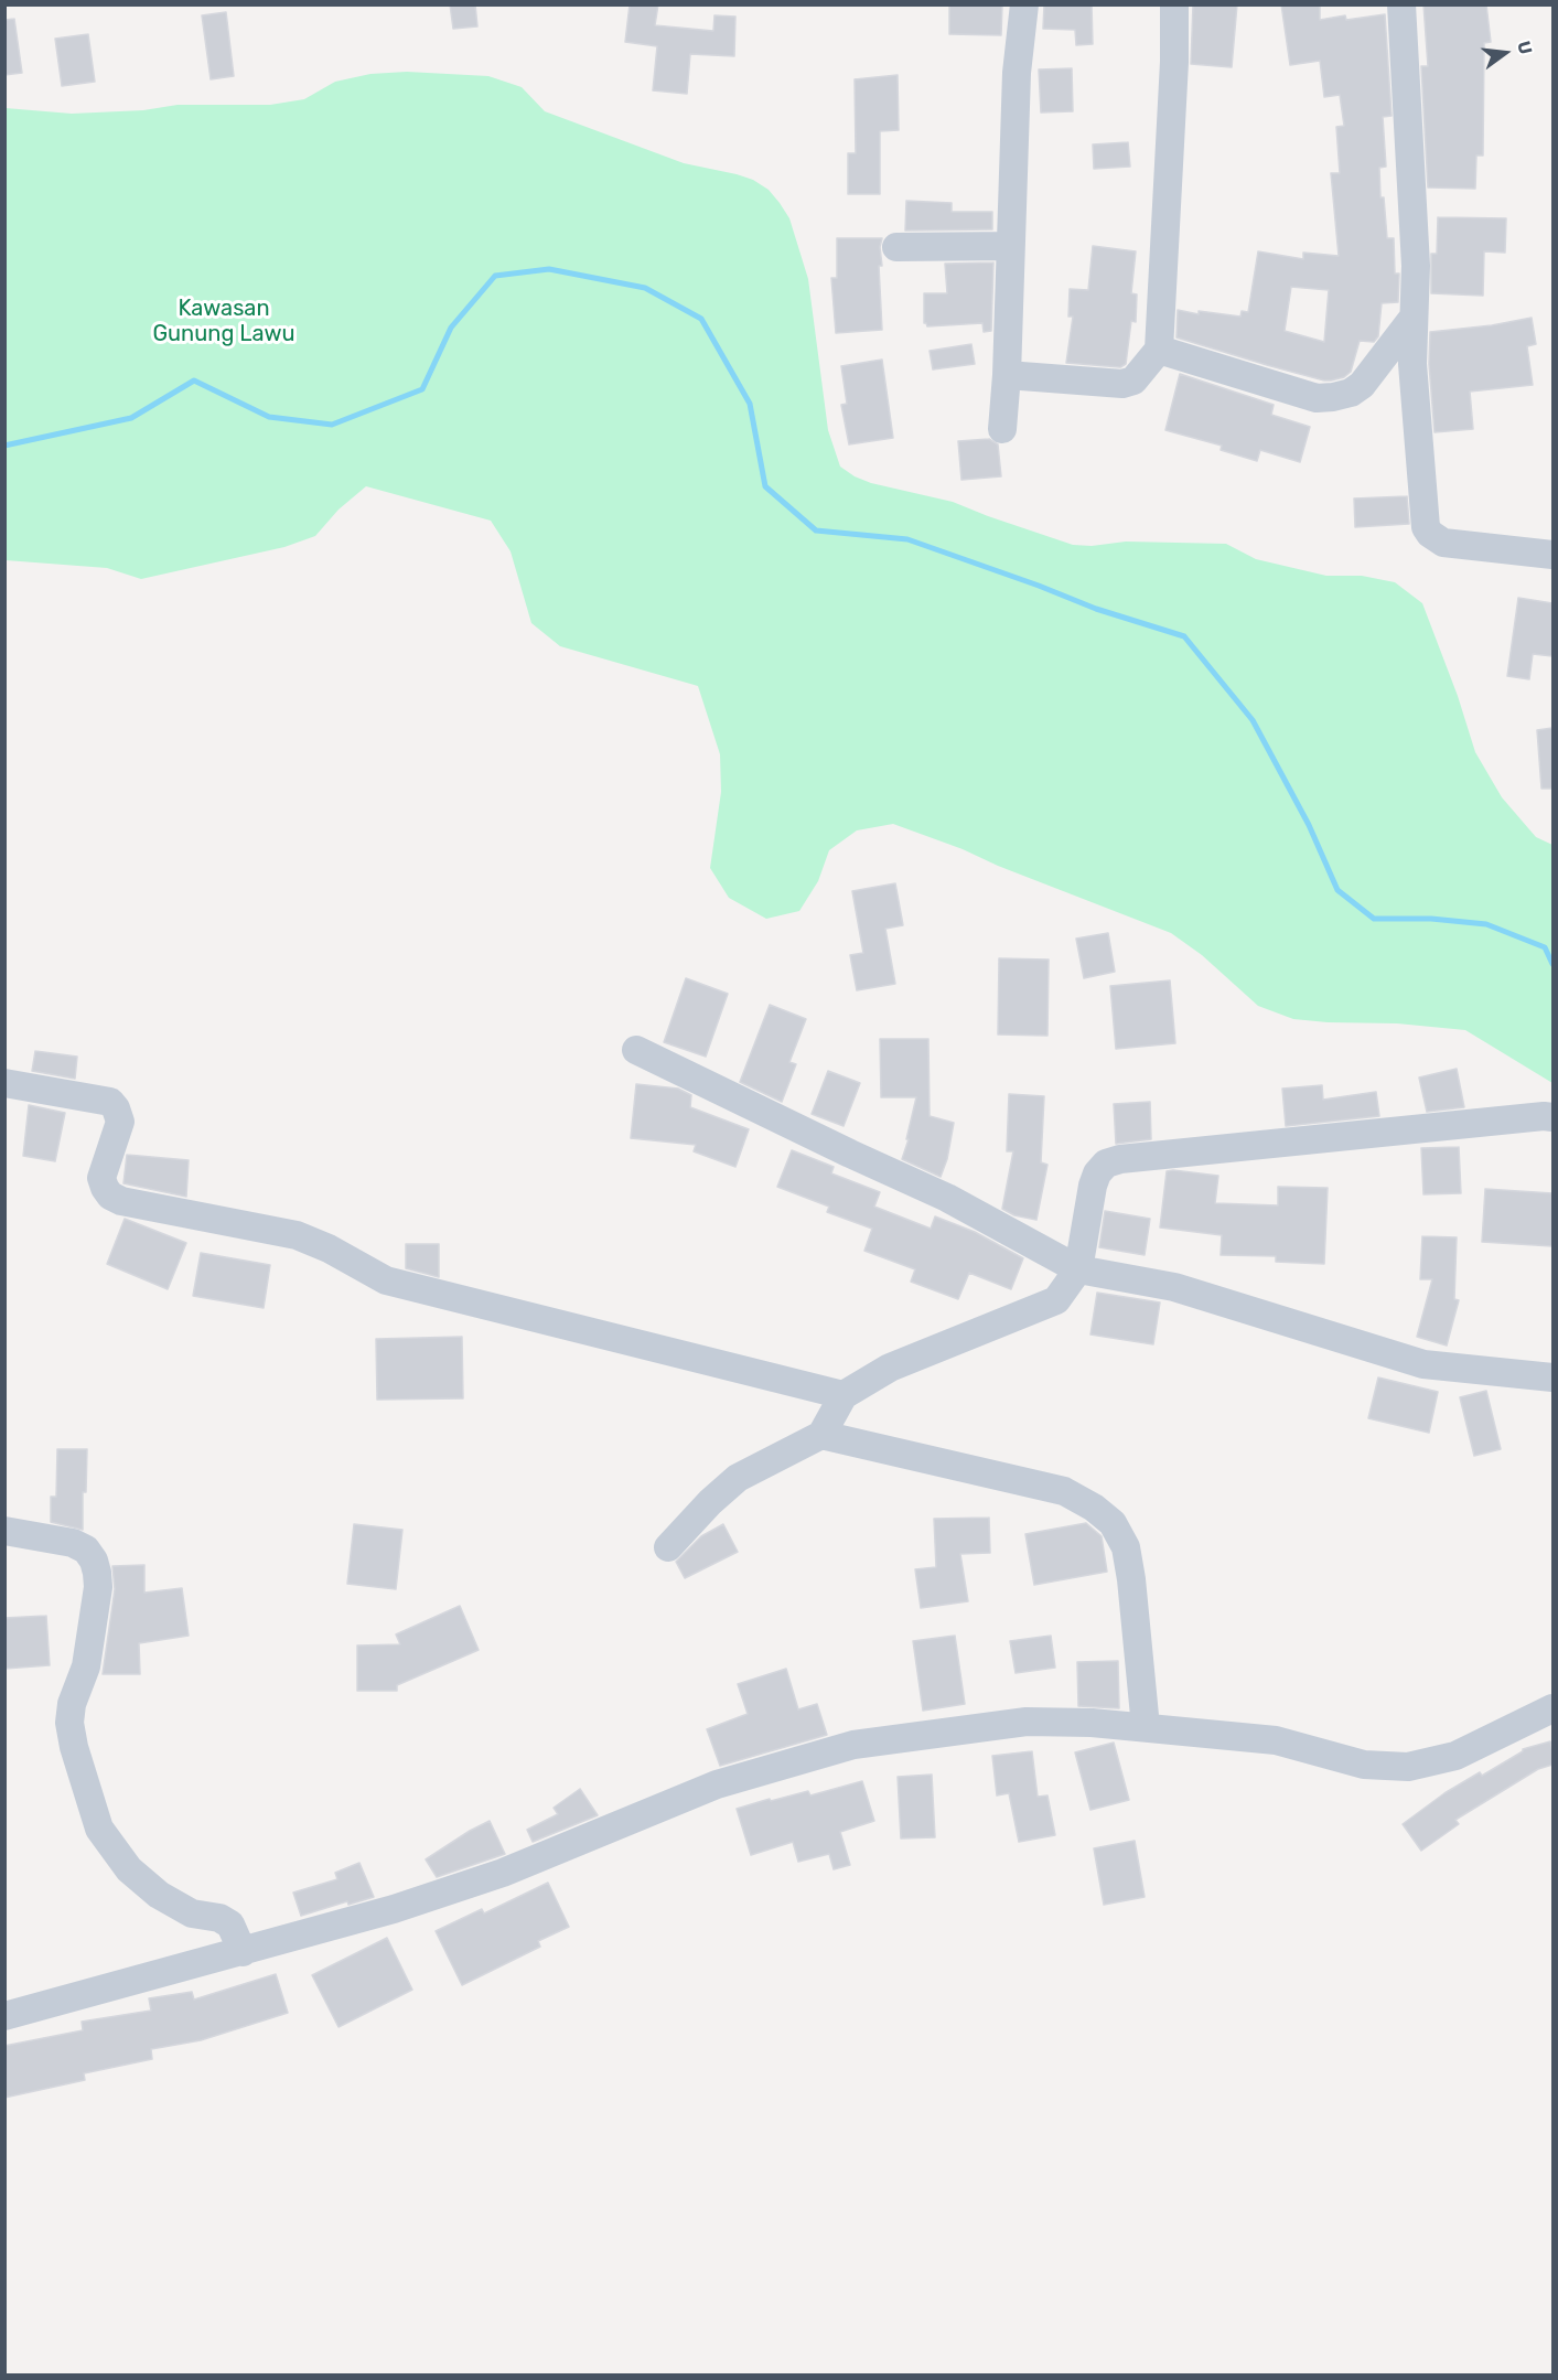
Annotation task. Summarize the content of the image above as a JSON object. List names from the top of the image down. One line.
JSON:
{"parks":["Kawasan Gunung Lawu"],"north":"right"}
